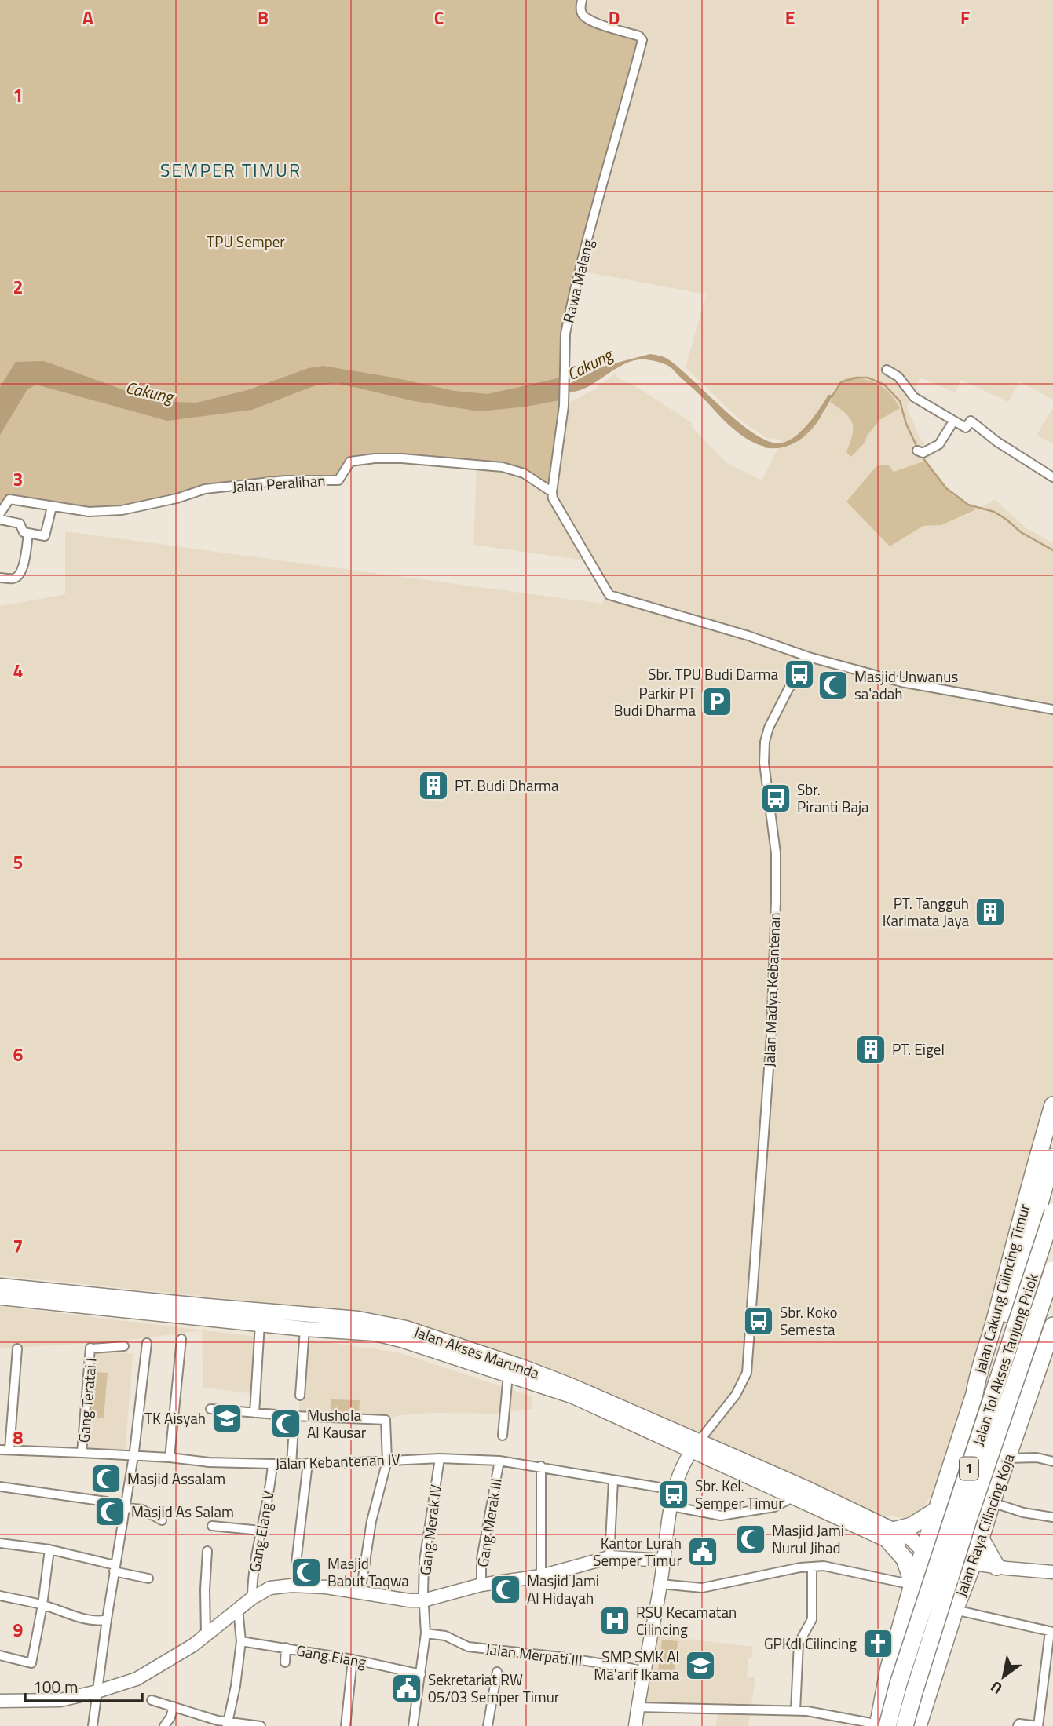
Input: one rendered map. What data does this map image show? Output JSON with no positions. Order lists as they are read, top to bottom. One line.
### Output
{"streets":{"highway":["Jalan Cakung Cilincing Timur","Jalan Tol Akses Tanjung Priok","1","Jalan Raya Cilincing Koja"],"main road":["Jalan Akses Marunda"],"street":["Rawa Malang","Jalan Peralihan","Jalan Madya Kebantenan","Gang Teratai I","Jalan Kebantenan IV","Gang Merak III","Gang Merak IV","Gang Elang V","Jalan Merpati III","Gang Elang"]},"crossings":[["Rawa Malang","Jalan Peralihan"],["Jalan Madya Kebantenan","Jalan Akses Marunda"],["Jalan Madya Kebantenan","Jalan Kebantenan IV"],["Jalan Madya Kebantenan","Jalan Merpati III"],["Jalan Cakung Cilincing Timur","Jalan Akses Marunda"],["Jalan Cakung Cilincing Timur","Jalan Tol Akses Tanjung Priok"],["Jalan Akses Marunda","Jalan Raya Cilincing Koja"],["Gang Teratai I","Jalan Kebantenan IV"],["Jalan Kebantenan IV","Gang Merak III"],["Jalan Kebantenan IV","Gang Merak IV"],["Jalan Kebantenan IV","Gang Elang V"],["Gang Merak IV","Jalan Merpati III"],["Gang Merak IV","Gang Elang"]],"districts":["SEMPER TIMUR"],"water":["Cakung"],"parks":["TPU Semper"],"places":{"bus stop":["Sbr. TPU Budi Darma","Sbr. Piranti Baja","Sbr. Koko Semesta","Sbr. Kel. Semper Timur"],"mosque":["Masjid Unwanus sa'adah","Mushola Al Kausar","Masjid Assalam","Masjid As Salam","Masjid Jami Nurul Jihad","Masjid Babut Taqwa","Masjid Jami Al Hidayah"],"parking":["Parkir PT Budi Dharma"],"building":["PT. Budi Dharma","PT. Tangguh Karimata Jaya","PT. Eigel"],"school or university":["TK Aisyah","SMP SMK Al Ma'arif Ikama"],"public building":["Kantor Lurah Semper Timur","Sekretariat RW 05/03 Semper Timur"],"hospital":["RSU Kecamatan Cilincing"],"church":["GPKdI Cilincing"]},"scale_bar":"100 m","north":"bottom left","grid":{"columns":["A","B","C","D","E","F"],"rows":["1","2","3","4","5","6","7","8","9"]}}
